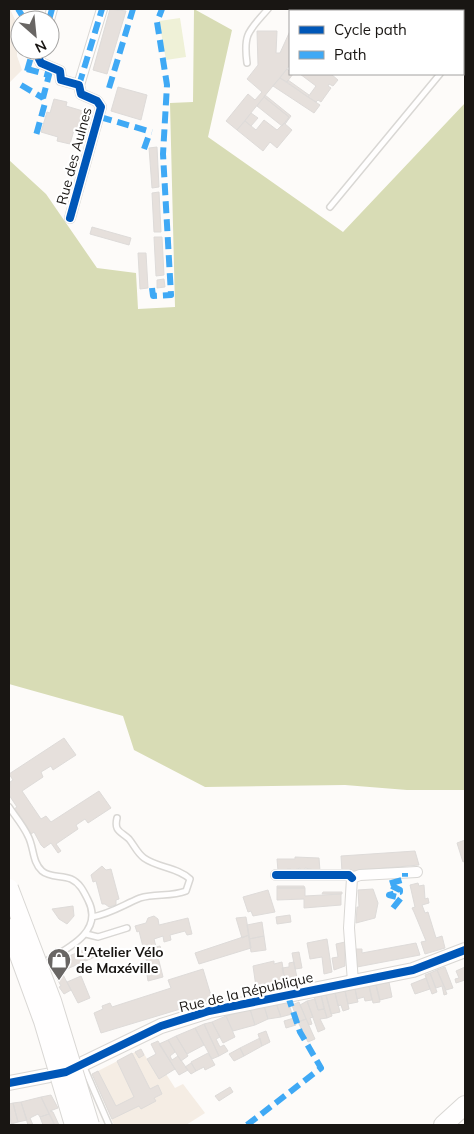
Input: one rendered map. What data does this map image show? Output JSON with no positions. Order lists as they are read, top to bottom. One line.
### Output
{"streets":{"street":["Rue des Aulnes","Rue de la République"]},"places":{"shop":["L'Atelier Vélo de Maxéville"]},"legend":["Cycle path","Path"],"north":"bottom right"}
